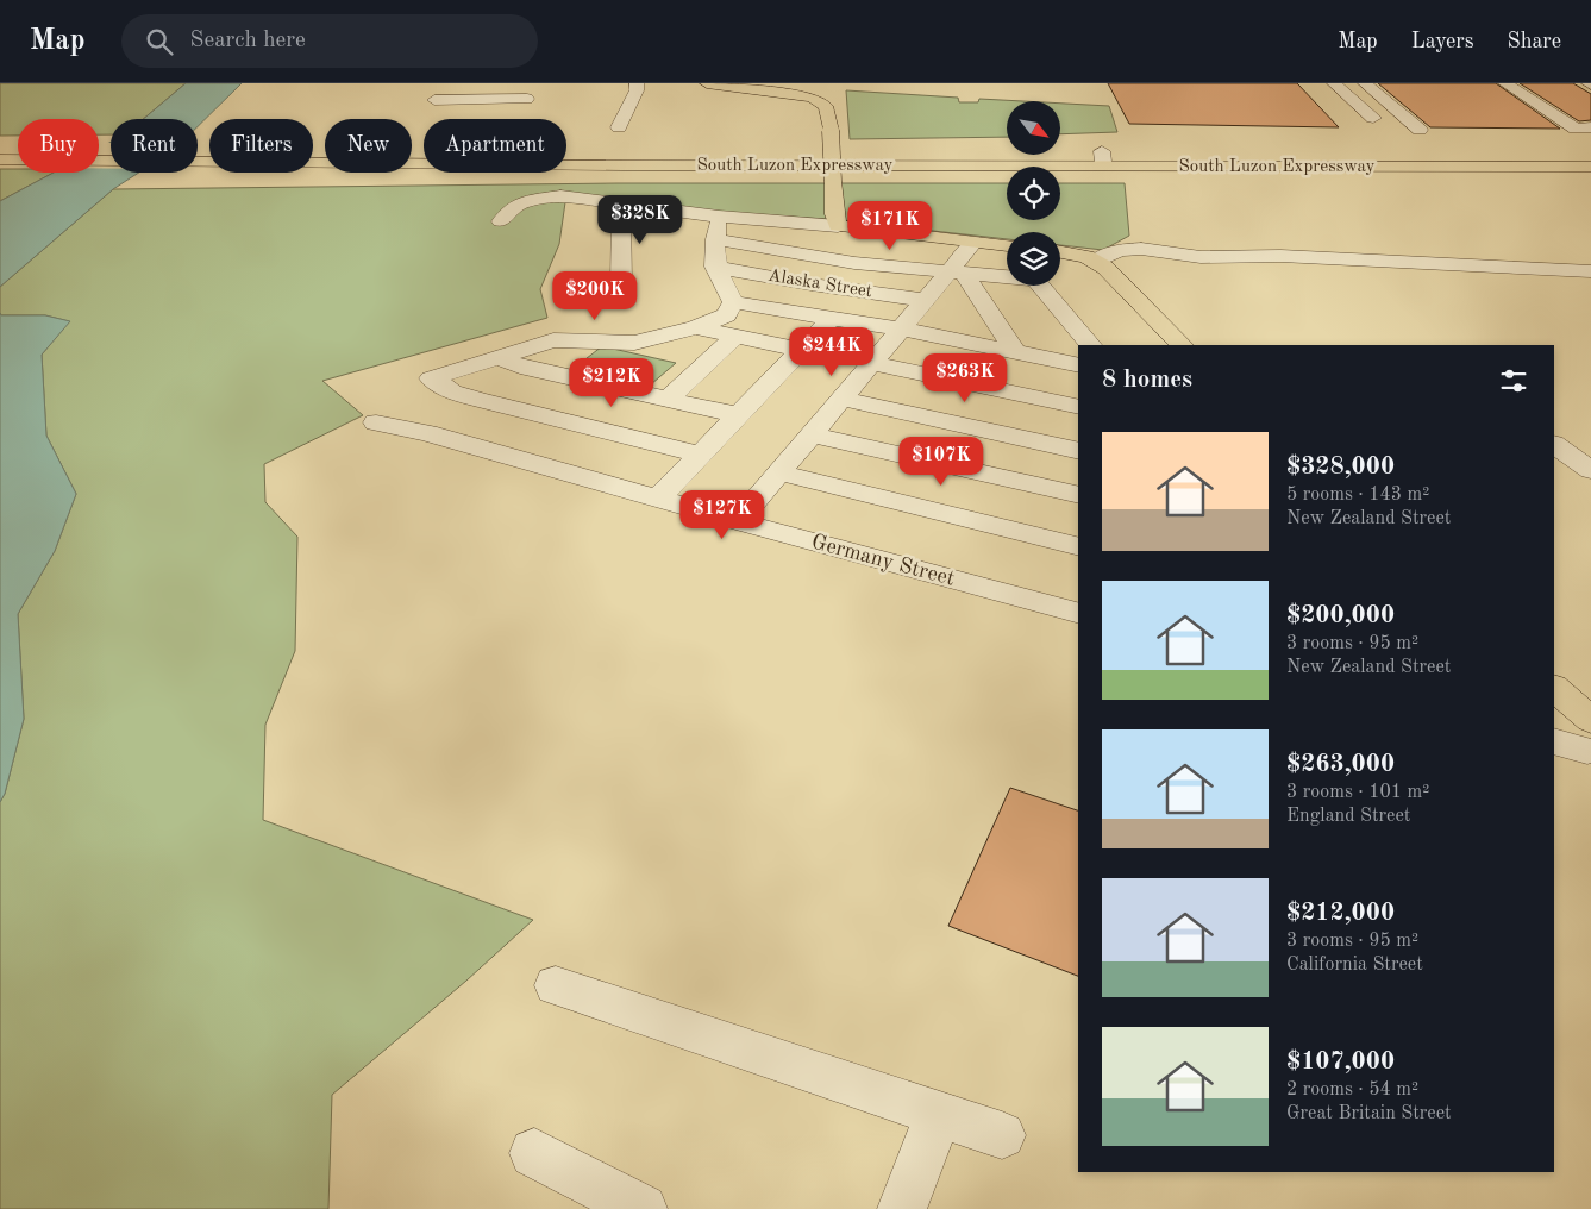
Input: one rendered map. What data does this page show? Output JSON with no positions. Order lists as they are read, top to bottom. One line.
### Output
{"streets":{"main road":["South Luzon Expressway"],"street":["Alaska Street","Germany Street"]},"north":"bottom right","page":{"header":"Map","search":"Search here","nav":["Map","Layers","Share"],"chip":["Buy","Rent","Filters","New","Apartment"],"price":["$328K","$171K","$200K","$244K","$263K","$212K","$107K","$127K"],"heading":"8 homes","list":[{"name":"$328,000","note":"5 rooms · 143 m² · New Zealand Street"},{"name":"$200,000","note":"3 rooms · 95 m² · New Zealand Street"},{"name":"$263,000","note":"3 rooms · 101 m² · England Street"},{"name":"$212,000","note":"3 rooms · 95 m² · California Street"},{"name":"$107,000","note":"2 rooms · 54 m² · Great Britain Street"}]}}
